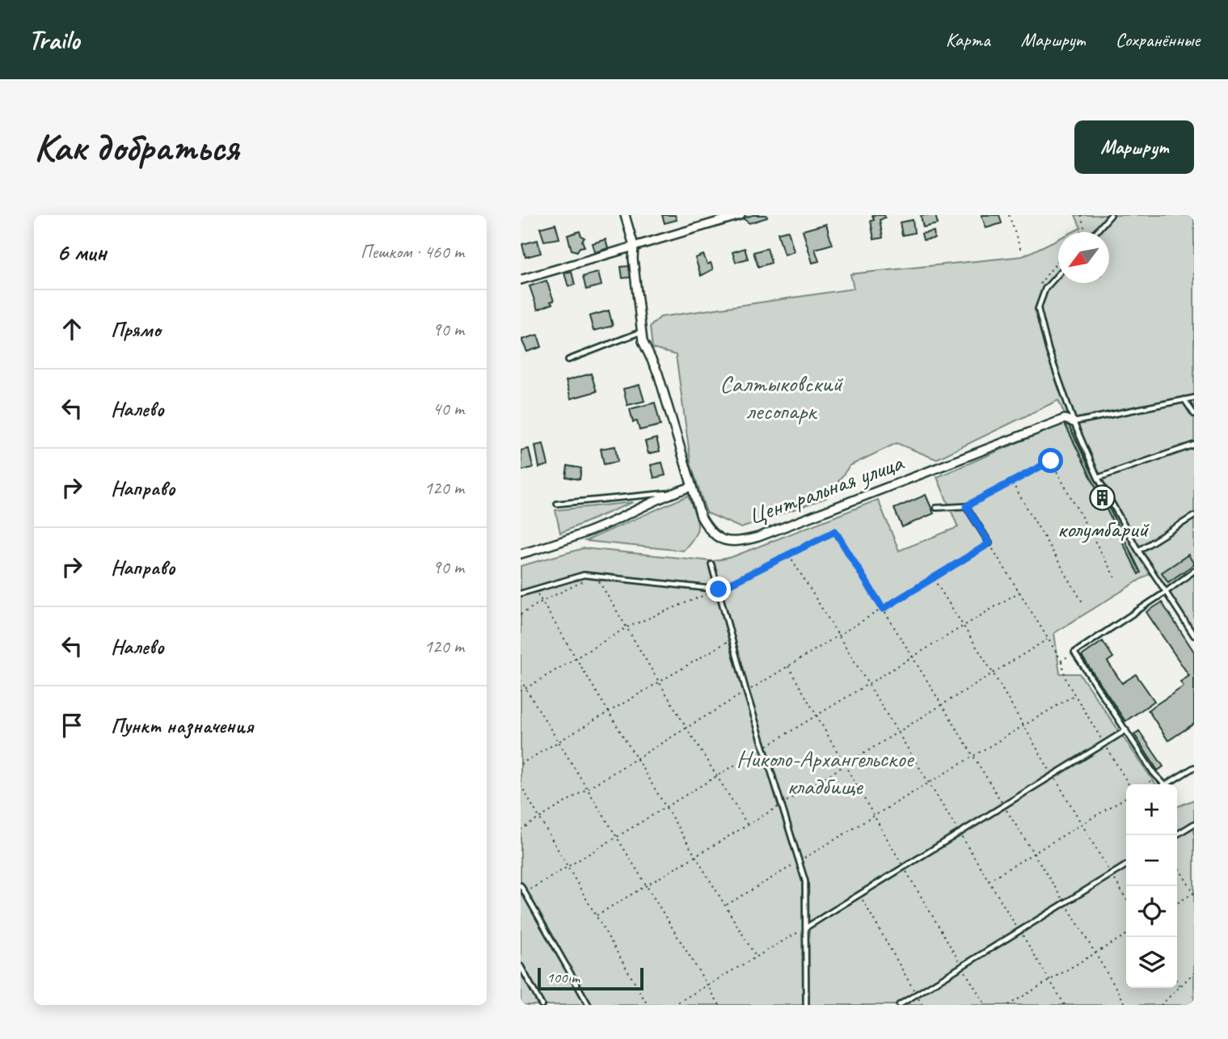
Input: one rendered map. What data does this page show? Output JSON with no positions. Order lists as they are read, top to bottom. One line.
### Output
{"streets":{"street":["Центральная улица"]},"parks":["Салтыковский лесопарк","Николо-Архангельское кладбище"],"places":{"building":["колумбарий"]},"scale_bar":"100 m","north":"bottom left","page":{"header":"Trailo","nav":["Карта","Маршрут","Сохранённые"],"buttons":"Маршрут","title":"Как добраться","heading":["6 мин","Пешком · 460 m"],"list":[["Прямо","90 m"],["Налево","40 m"],["Направо","120 m"],["Направо","90 m"],["Налево","120 m"],"Пункт назначения"],"map_buttons":["+","−"],"scale":"100 m"}}
